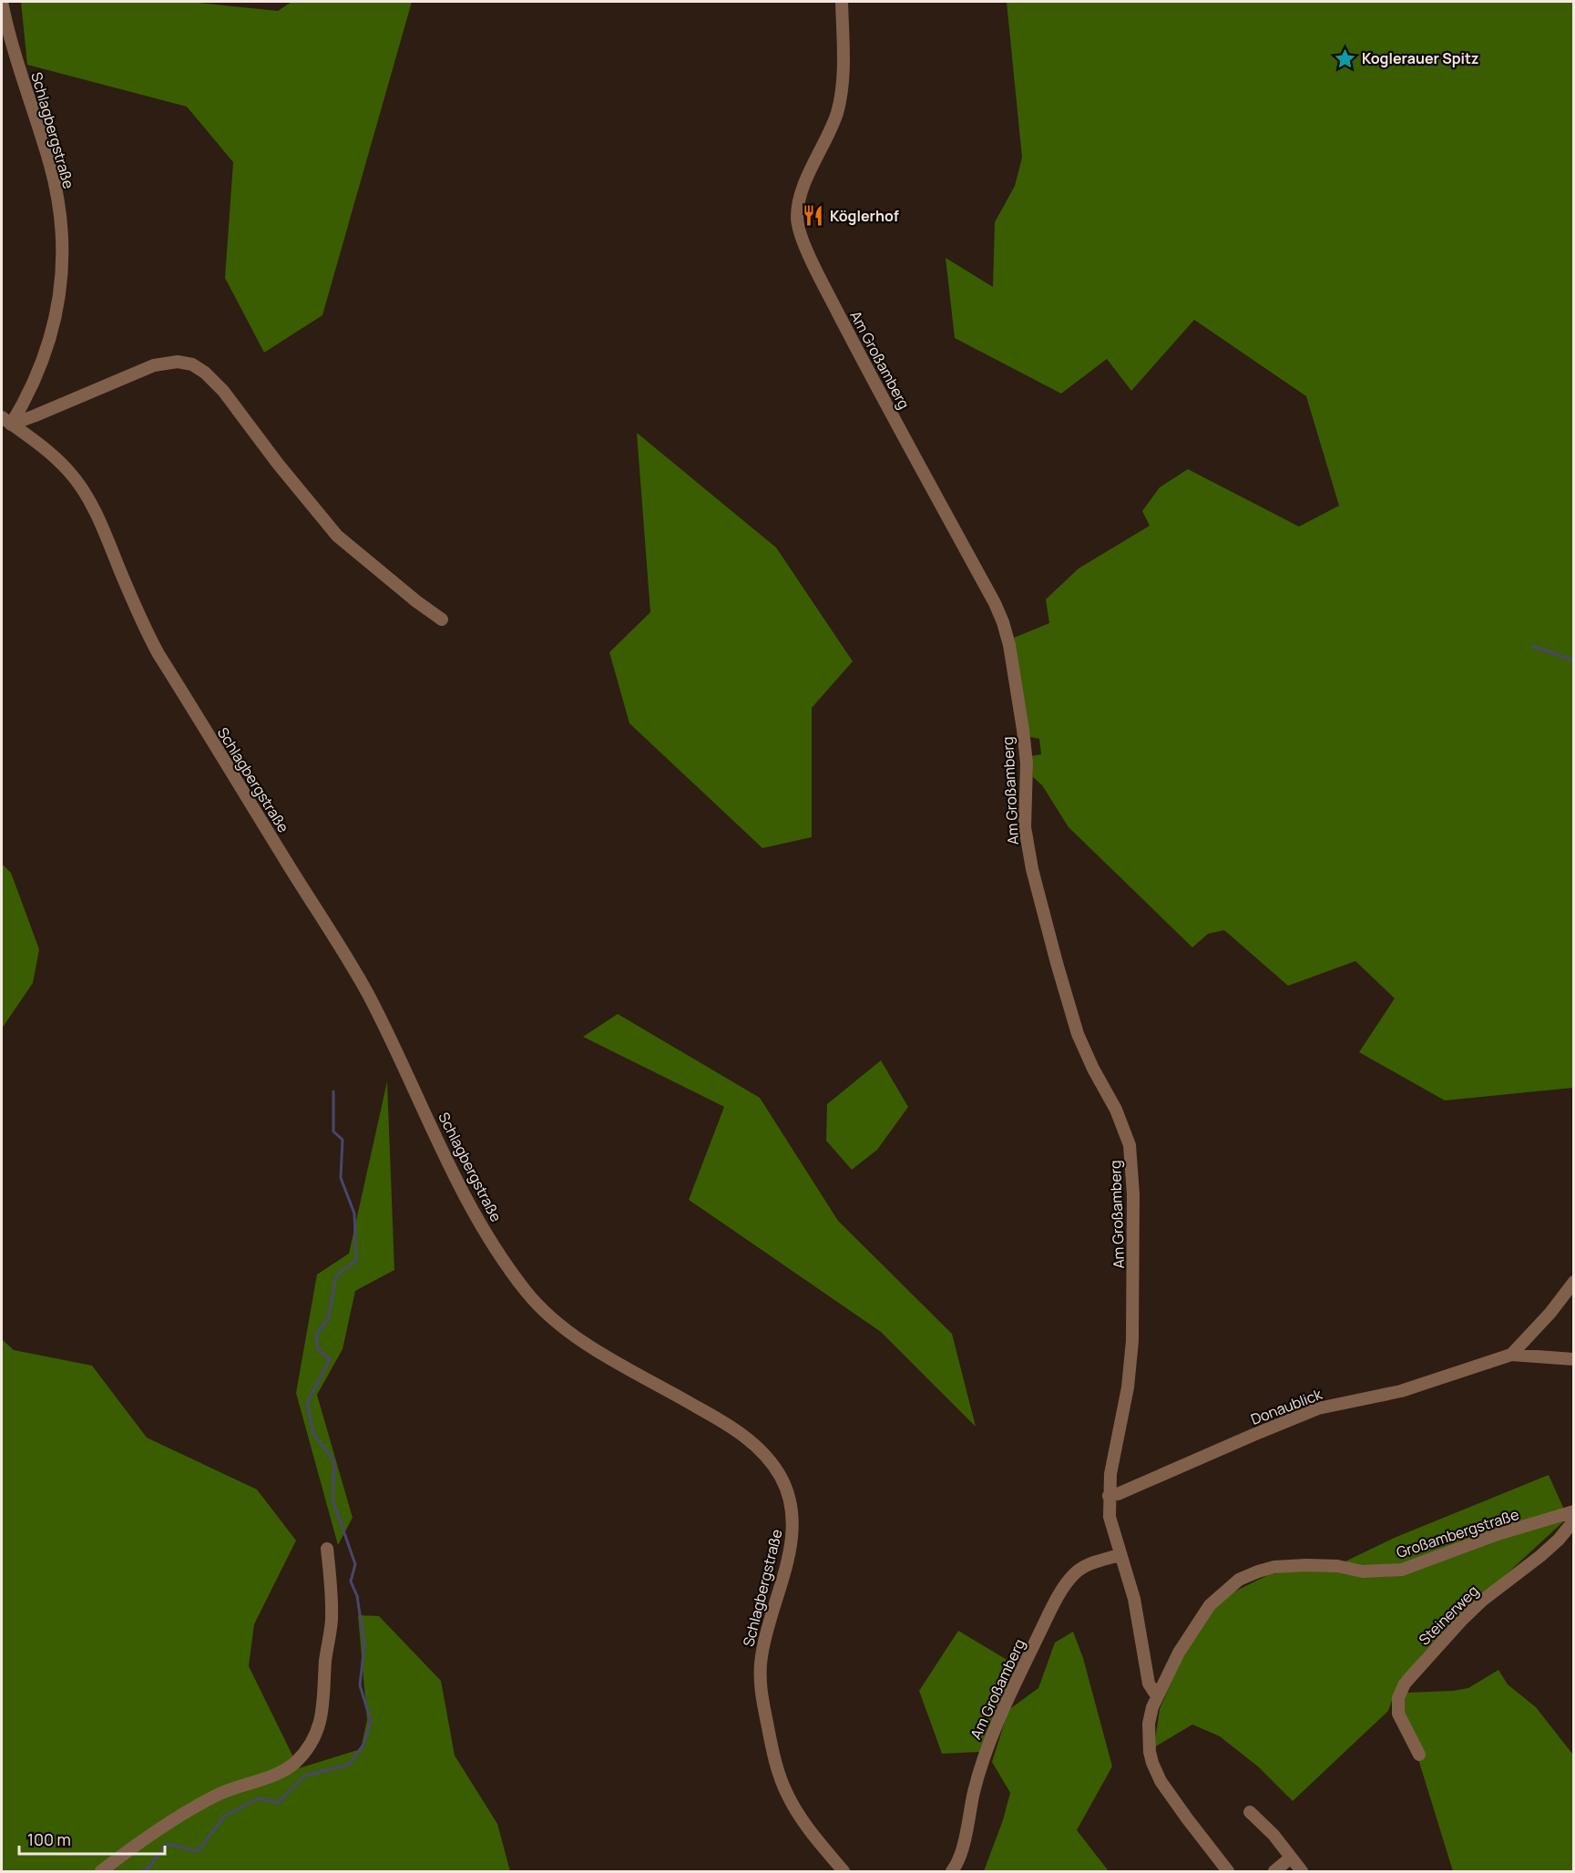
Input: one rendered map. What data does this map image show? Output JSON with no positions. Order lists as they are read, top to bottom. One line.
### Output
{"streets":{"street":["Schlagbergstraße","Am Großamberg","Donaublick","Großambergstraße","Steinerweg"]},"crossings":[["Am Großamberg","Donaublick"],["Am Großamberg","Großambergstraße"]],"places":{"place":["Koglerauer Spitz"],"restaurant":["Köglerhof"]},"scale_bar":"100 m"}
